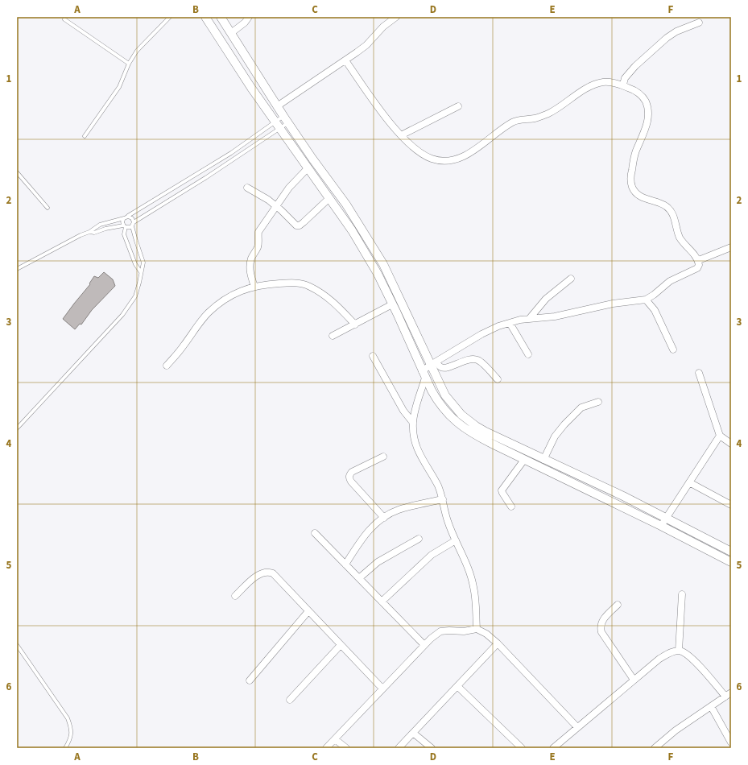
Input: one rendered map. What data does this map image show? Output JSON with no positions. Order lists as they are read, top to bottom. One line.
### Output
{"grid":{"columns":["A","B","C","D","E","F"],"rows":["1","2","3","4","5","6"]}}
